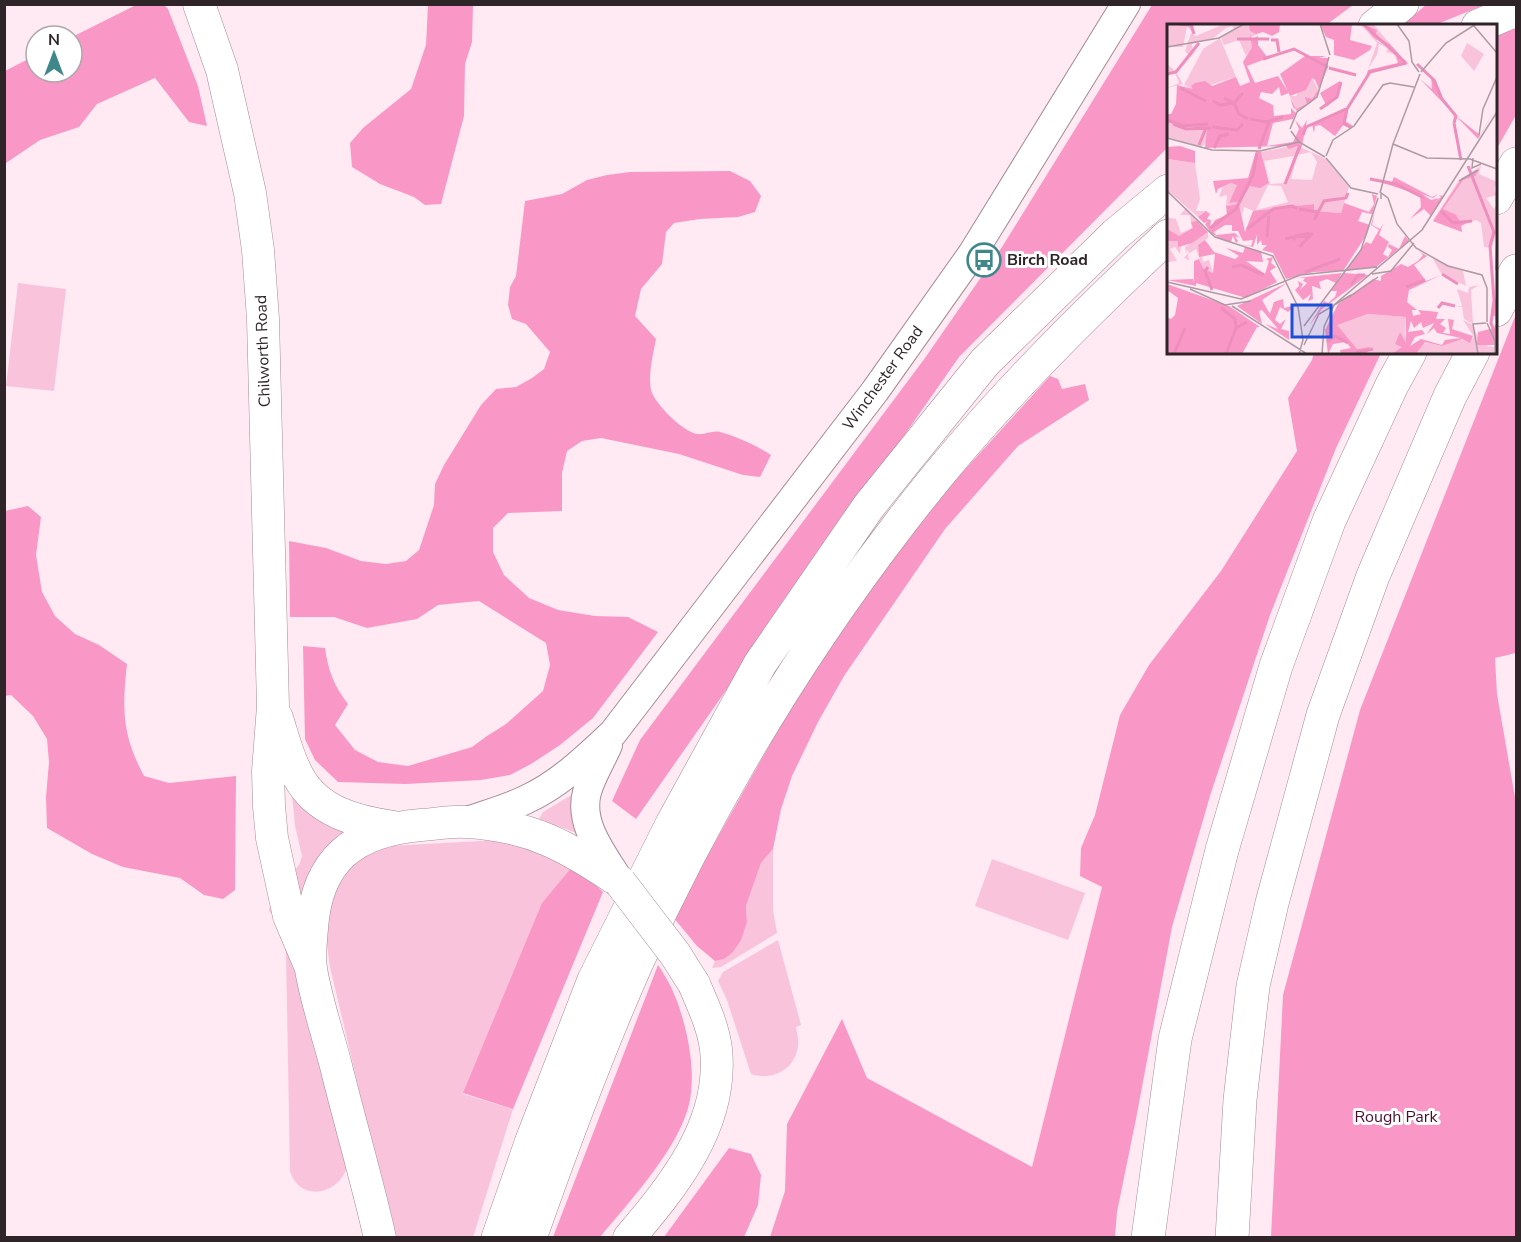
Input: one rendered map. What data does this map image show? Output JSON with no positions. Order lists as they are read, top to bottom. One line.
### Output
{"streets":{"main road":["Chilworth Road"],"street":["Winchester Road"]},"parks":["Rough Park"],"places":{"bus stop":["Birch Road"]},"north":"top"}
